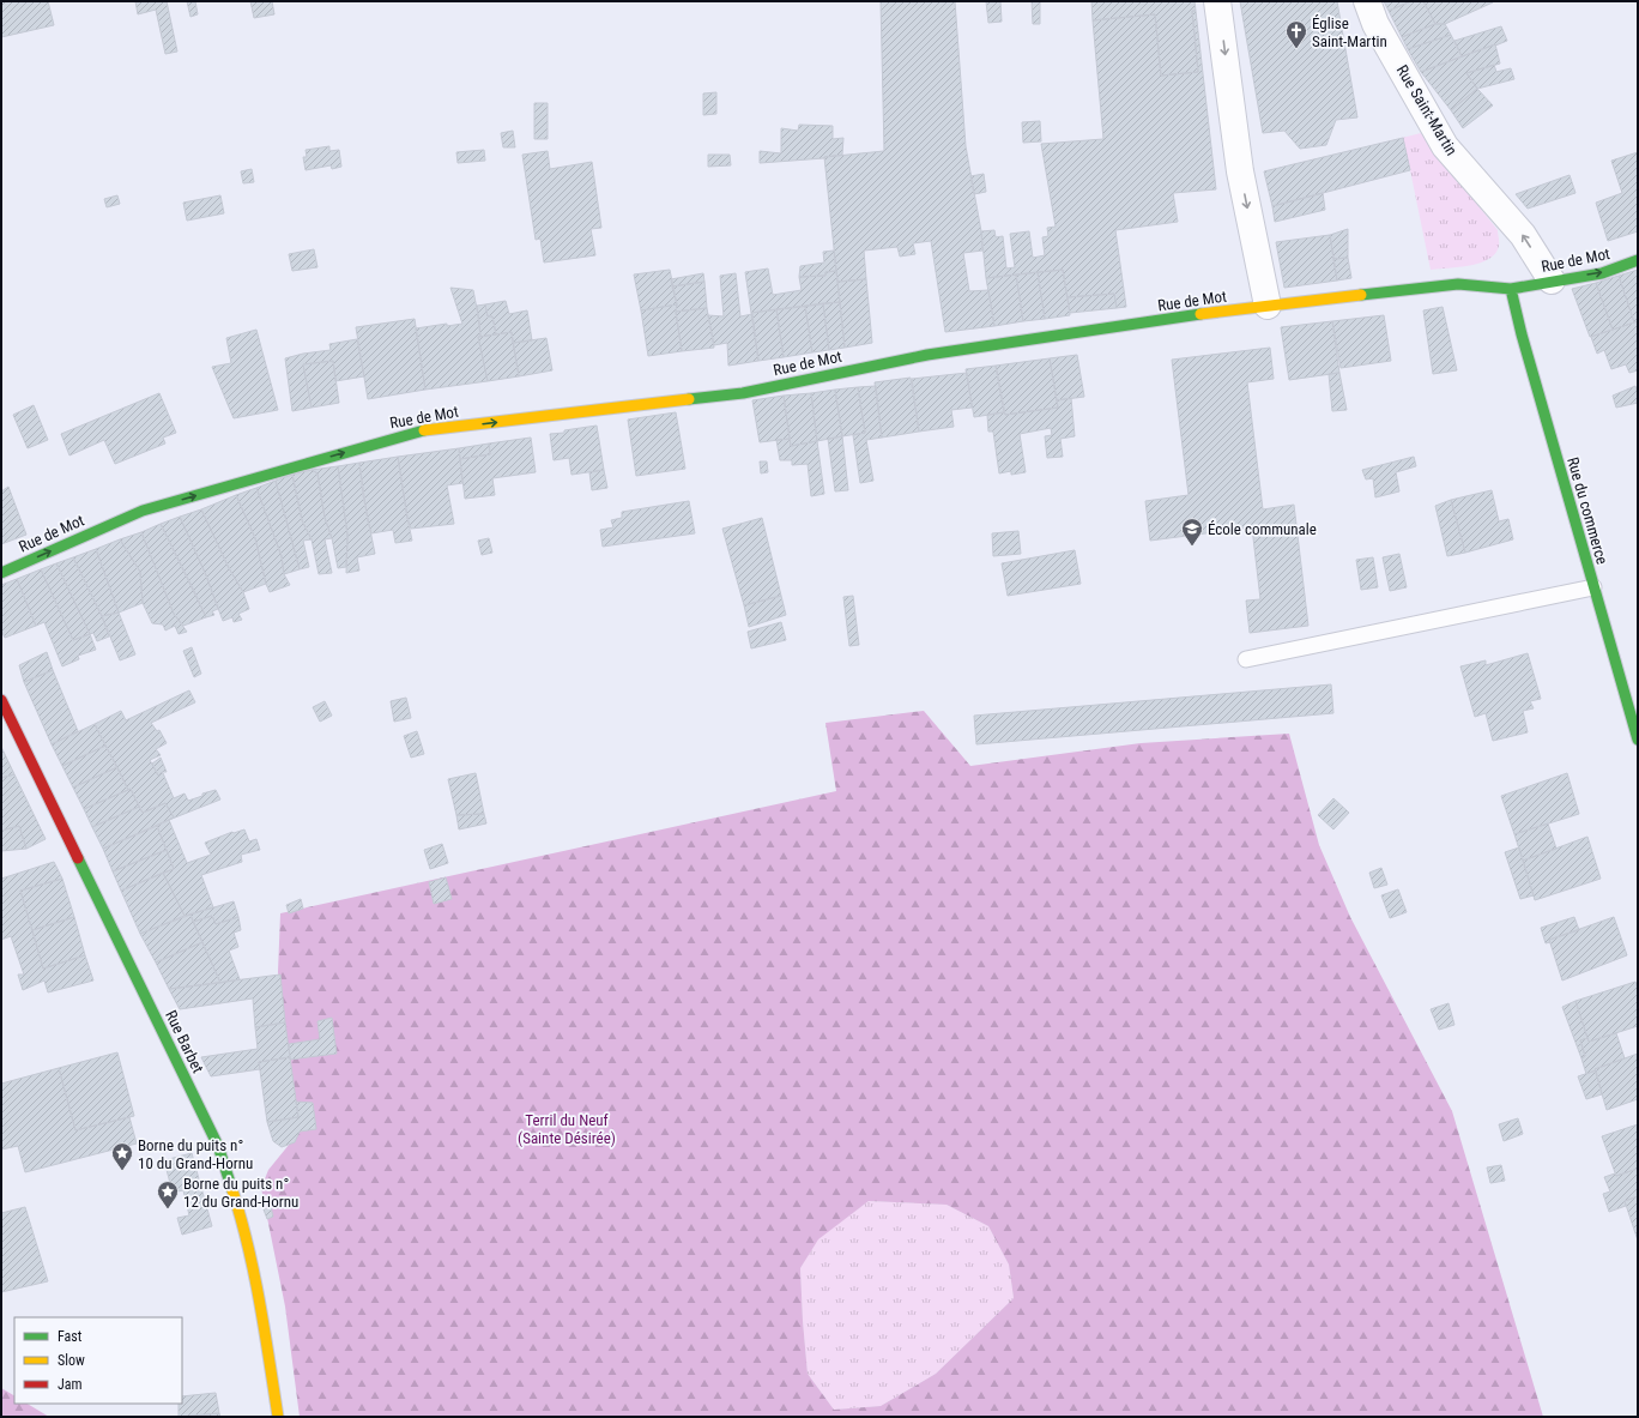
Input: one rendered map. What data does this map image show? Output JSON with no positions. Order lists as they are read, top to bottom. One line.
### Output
{"streets":{"street":["Rue Saint-Martin","Rue de Mot","Rue du commerce","Rue Barbet"]},"crossings":[["Rue Saint-Martin","Rue de Mot"],["Rue de Mot","Rue du commerce"]],"one_way":["Rue de Mot"],"parks":["Terril du Neuf (Sainte Désirée)"],"places":{"church":["Église Saint-Martin"],"school or university":["École communale"],"place":["Borne du puits n° 10 du Grand-Hornu","Borne du puits n° 12 du Grand-Hornu"]},"legend":["Fast","Slow","Jam"]}
